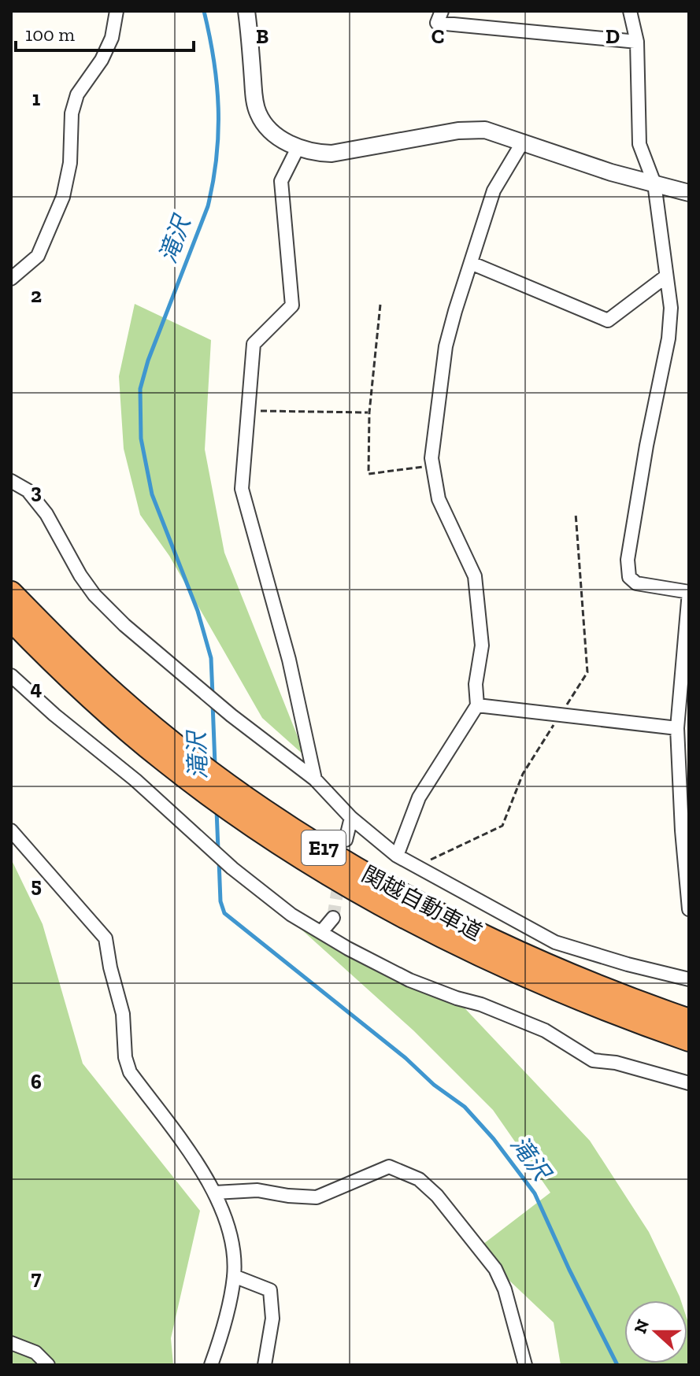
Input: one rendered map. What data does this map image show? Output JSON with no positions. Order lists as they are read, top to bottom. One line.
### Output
{"streets":{"highway":["E17","関越自動車道"]},"water":["滝沢"],"scale_bar":"100 m","north":"left","grid":{"columns":["B","C","D"],"rows":["1","2","3","4","5","6","7"]}}
